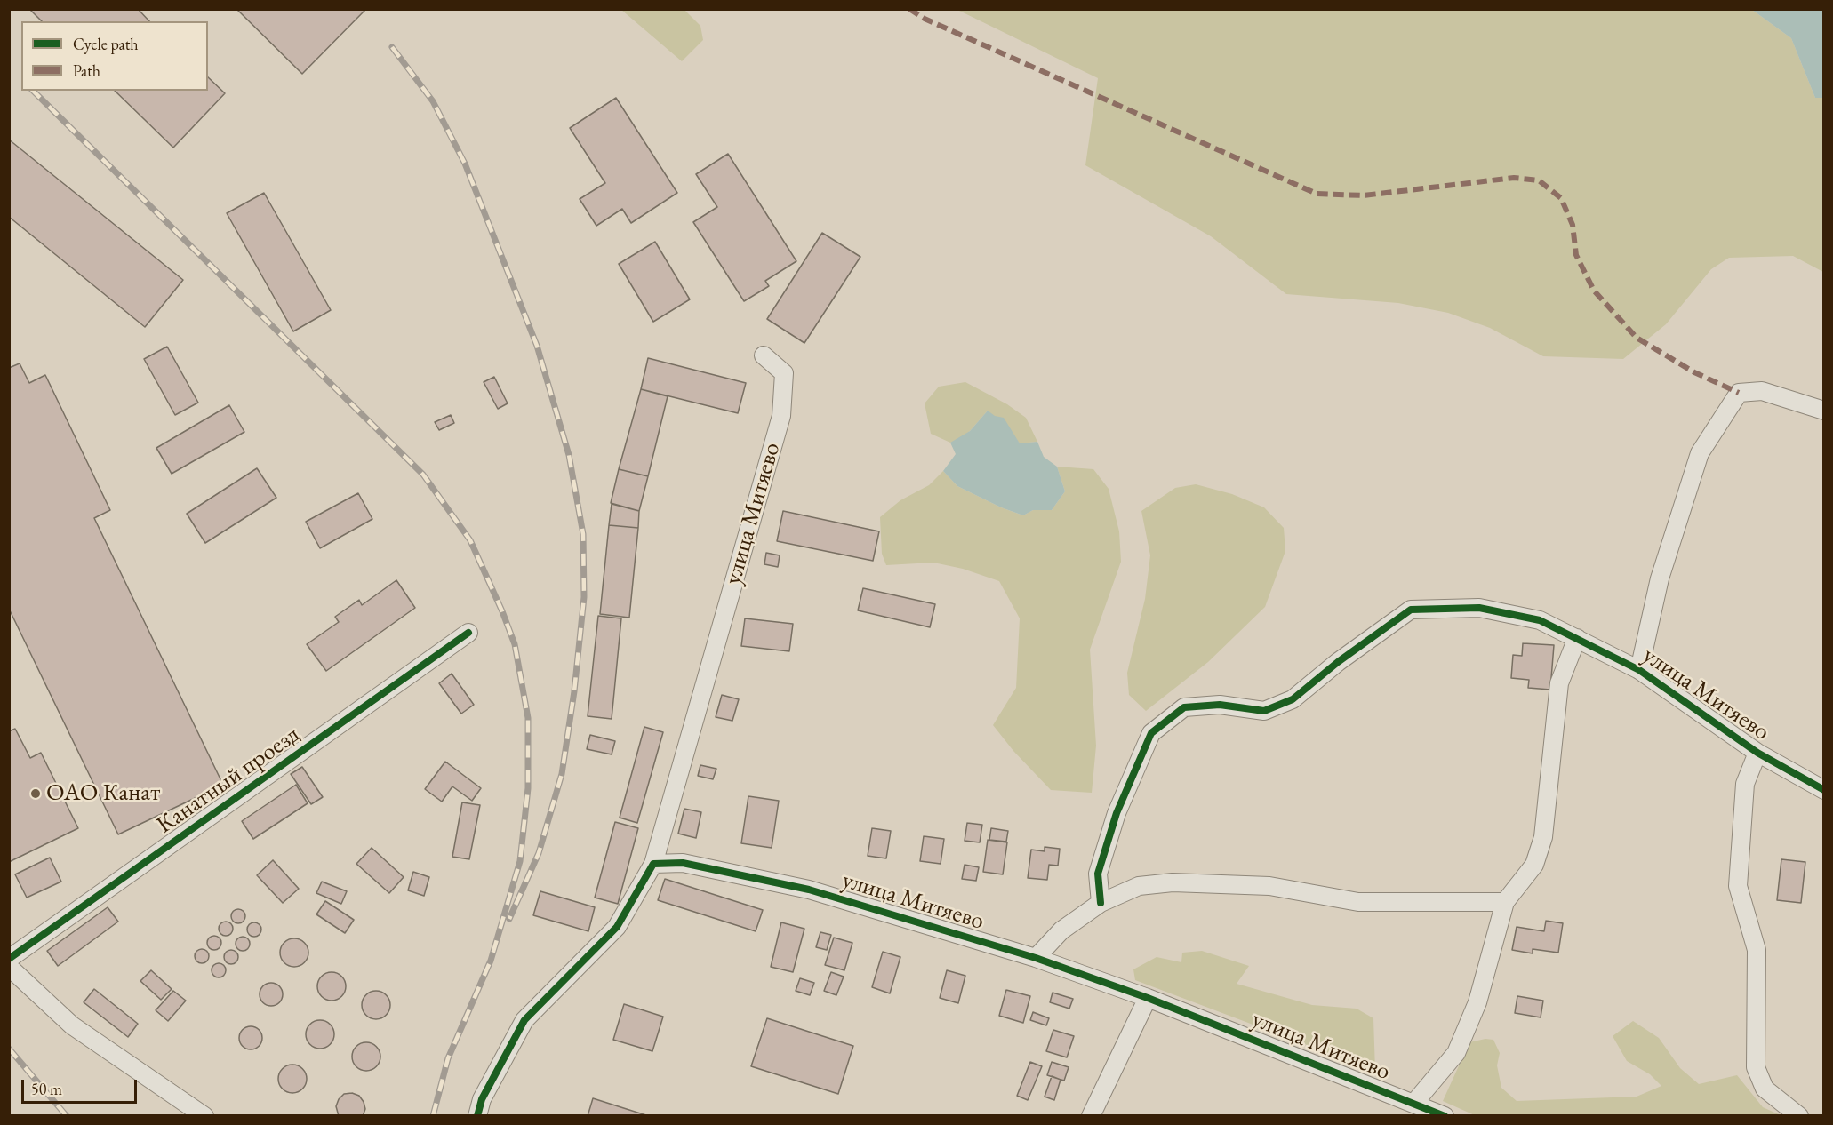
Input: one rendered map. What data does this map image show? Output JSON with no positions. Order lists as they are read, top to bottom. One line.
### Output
{"streets":{"street":["улица Митяево","Канатный проезд"]},"places":["ОАО Канат"],"legend":["Cycle path","Path"],"scale_bar":"50 m"}
